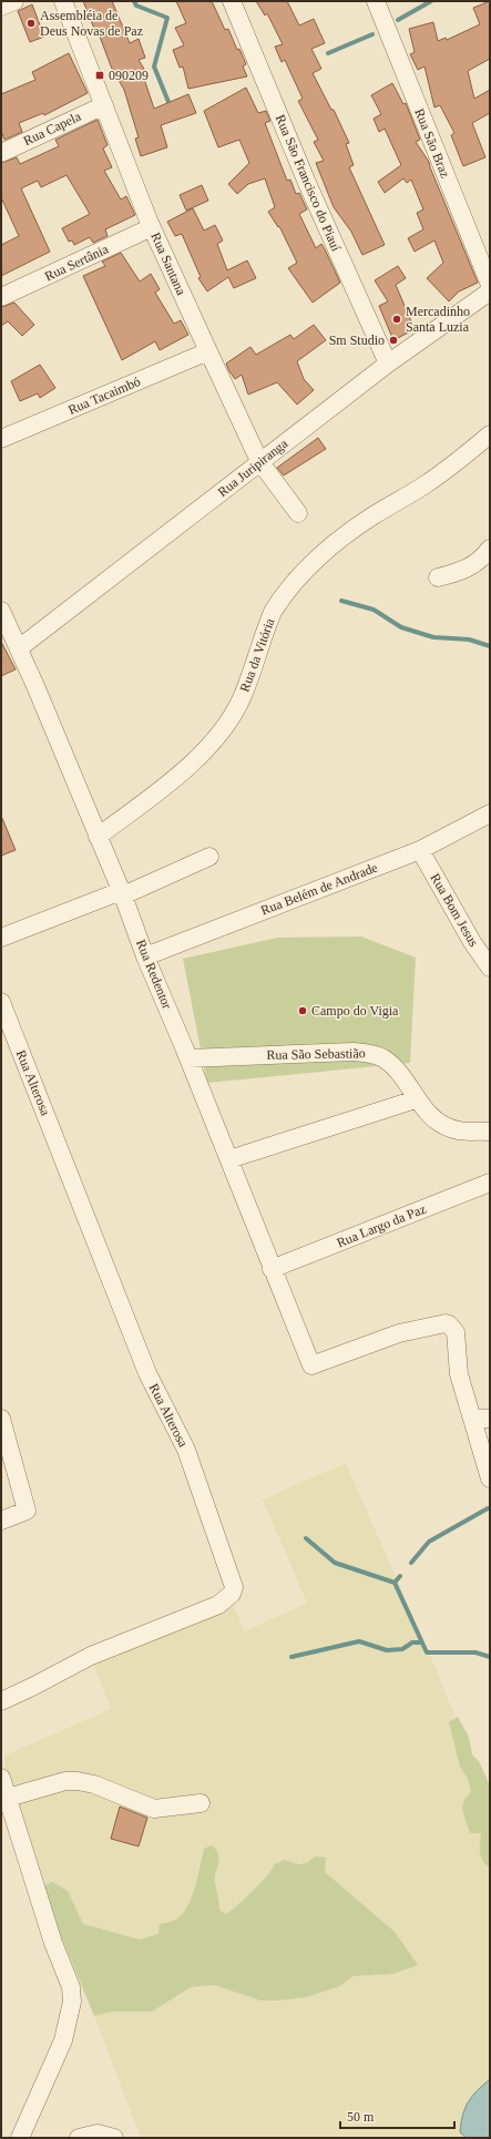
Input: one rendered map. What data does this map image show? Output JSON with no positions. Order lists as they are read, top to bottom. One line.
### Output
{"streets":{"street":["Rua Capela","Rua São Braz","Rua São Francisco do Piauí","Rua Sertânia","Rua Santana","Rua Tacaimbó","Rua Juripiranga","Rua da Vitória","Rua Belém de Andrade","Rua Bom Jesus","Rua Redentor","Rua São Sebastião","Rua Alterosa","Rua Largo da Paz"]},"crossings":[["Rua Capela","Rua Santana"],["Rua São Francisco do Piauí","Rua Juripiranga"],["Rua Sertânia","Rua Santana"],["Rua Santana","Rua Tacaimbó"],["Rua Santana","Rua Juripiranga"],["Rua Juripiranga","Rua Redentor"],["Rua da Vitória","Rua Redentor"],["Rua Belém de Andrade","Rua Bom Jesus"],["Rua Belém de Andrade","Rua Redentor"],["Rua Redentor","Rua São Sebastião"],["Rua Redentor","Rua Largo da Paz"]],"places":{"other":["Assembléia de Deus Novas de Paz","Mercadinho Santa Luzia","Sm Studio","Campo do Vigia"],"transit":["090209"]},"scale_bar":"50 m"}
